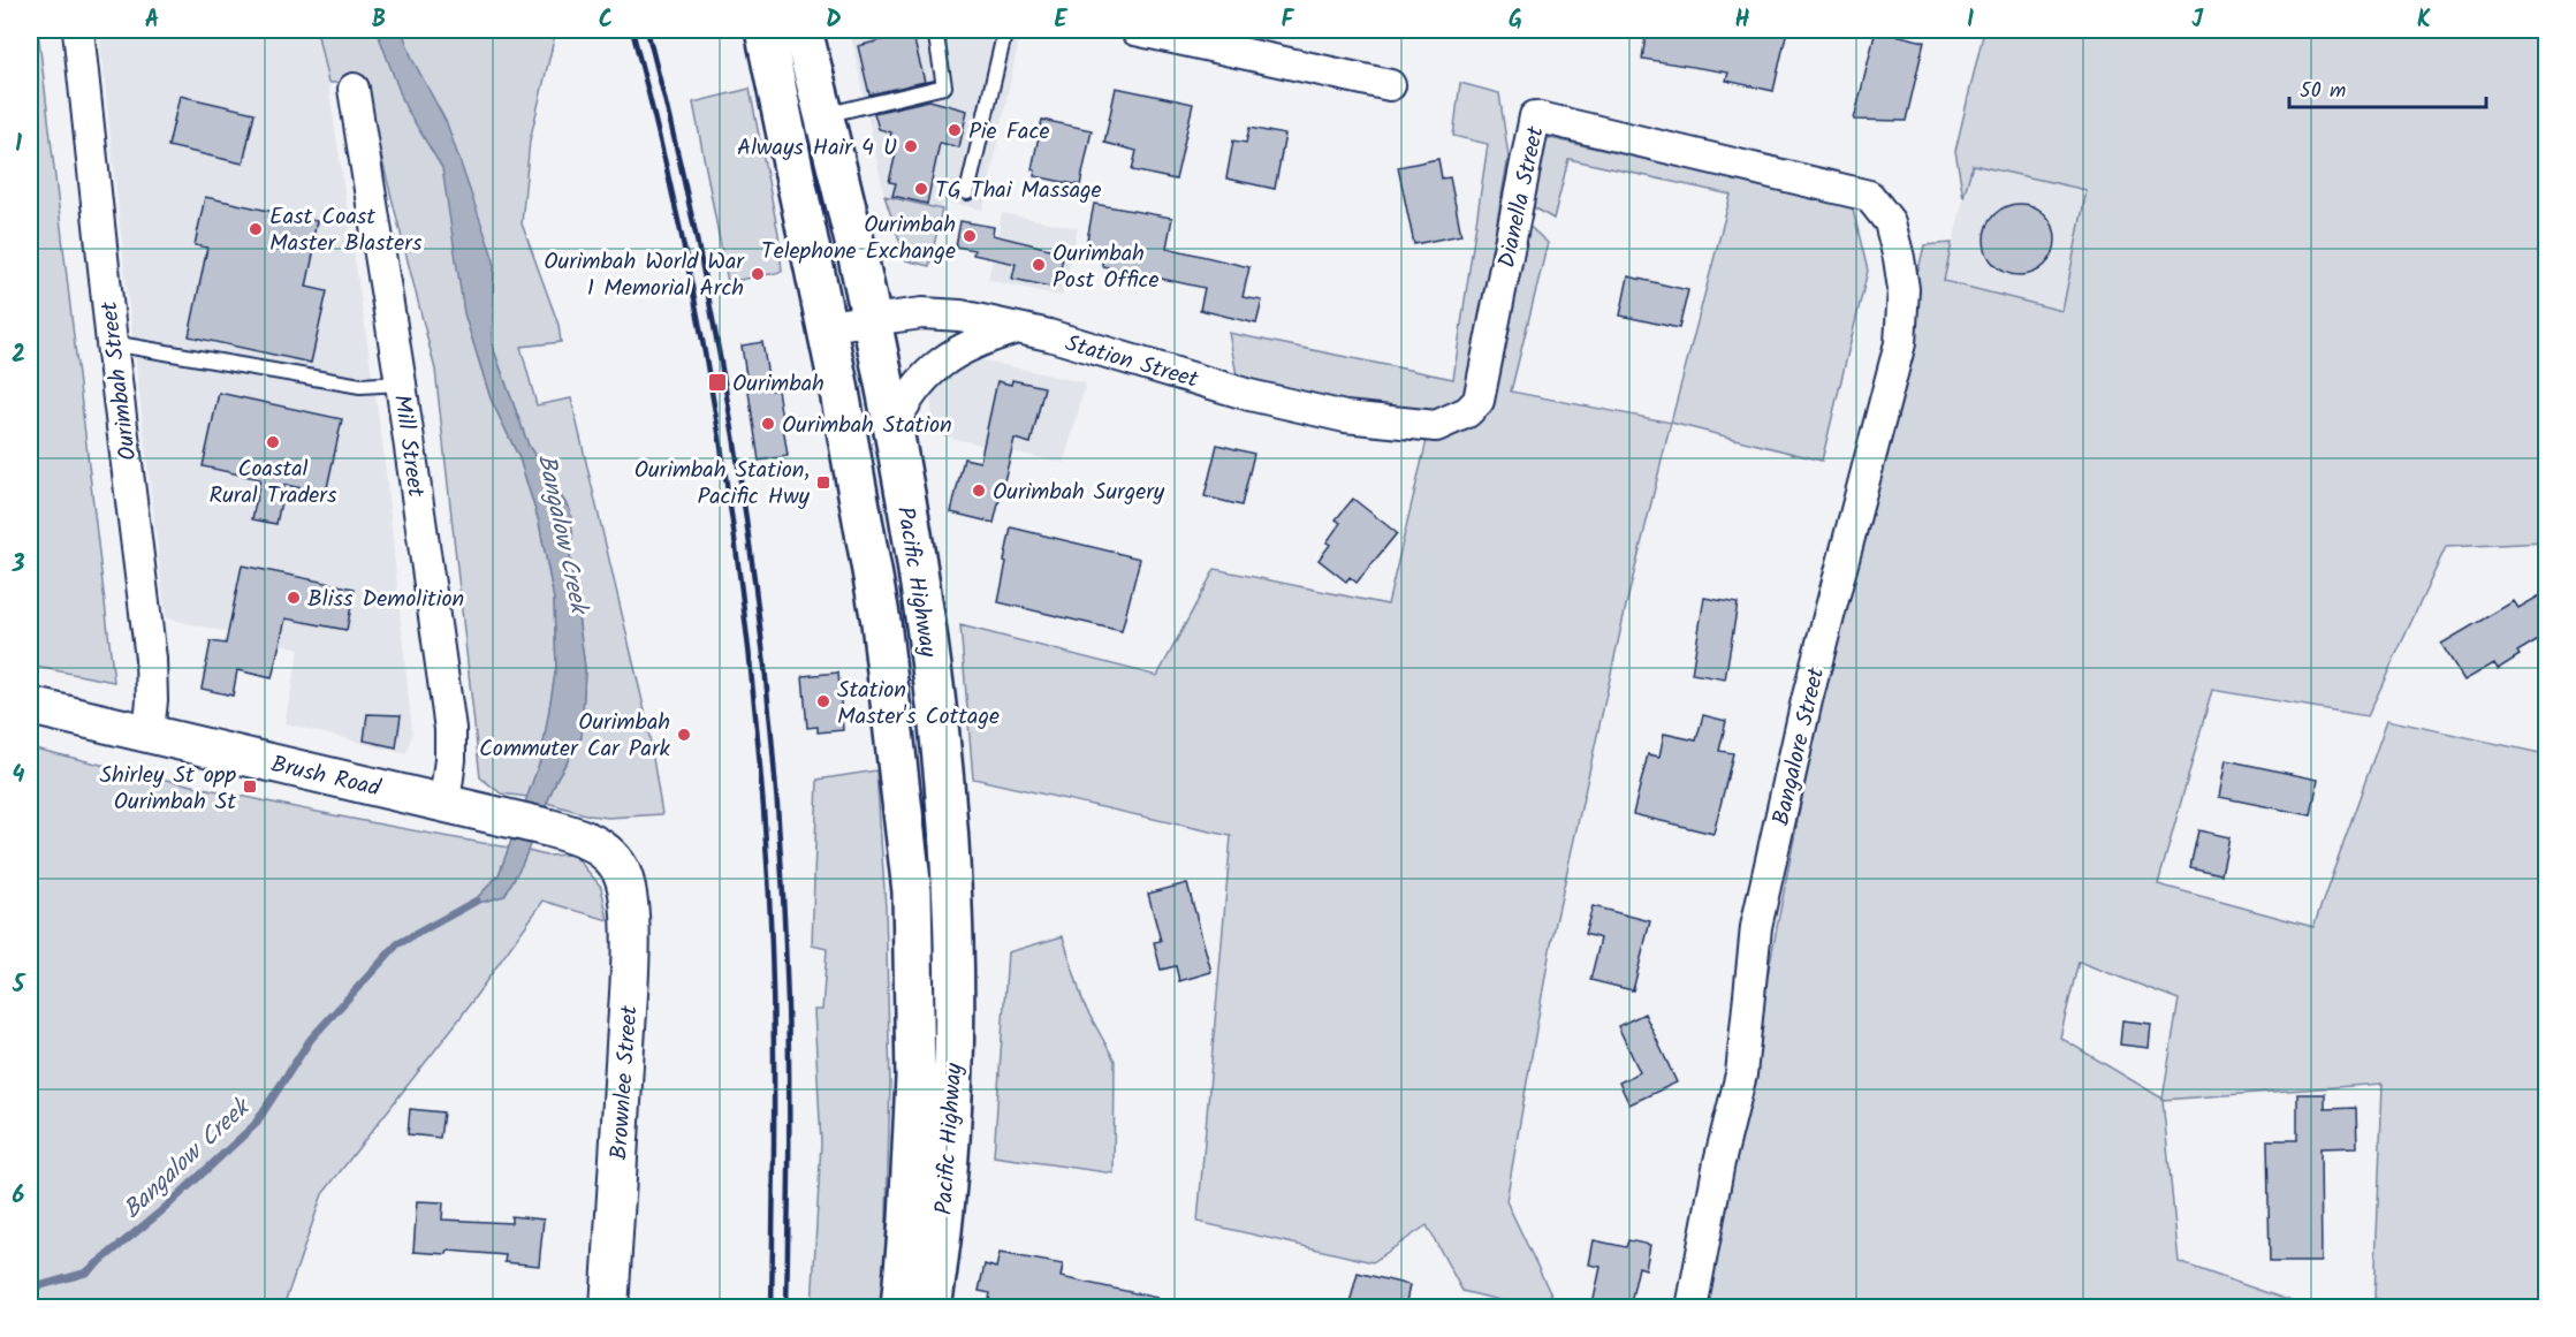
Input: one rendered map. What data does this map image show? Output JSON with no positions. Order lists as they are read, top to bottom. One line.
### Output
{"streets":{"main road":["Pacific Highway"],"street":["Dianella Street","Station Street","Ourimbah Street","Mill Street","Bangalore Street","Brush Road","Brownlee Street"]},"crossings":[["Dianella Street","Station Street"],["Dianella Street","Bangalore Street"],["Station Street","Pacific Highway"],["Ourimbah Street","Brush Road"],["Mill Street","Brush Road"],["Brush Road","Brownlee Street"]],"water":["Bangalow Creek"],"places":{"other":["Pie Face","Always Hair 4 U","TG Thai Massage","East Coast Master Blasters","Ourimbah Telephone Exchange","Ourimbah Post Office","Ourimbah World War 1 Memorial Arch","Ourimbah Station","Coastal Rural Traders","Ourimbah Surgery","Bliss Demolition","Station Master's Cottage","Ourimbah Commuter Car Park"],"transit":["Ourimbah","Ourimbah Station, Pacific Hwy","Shirley St opp Ourimbah St"]},"scale_bar":"50 m","grid":{"columns":["A","B","C","D","E","F","G","H","I","J","K"],"rows":["1","2","3","4","5","6"]}}
